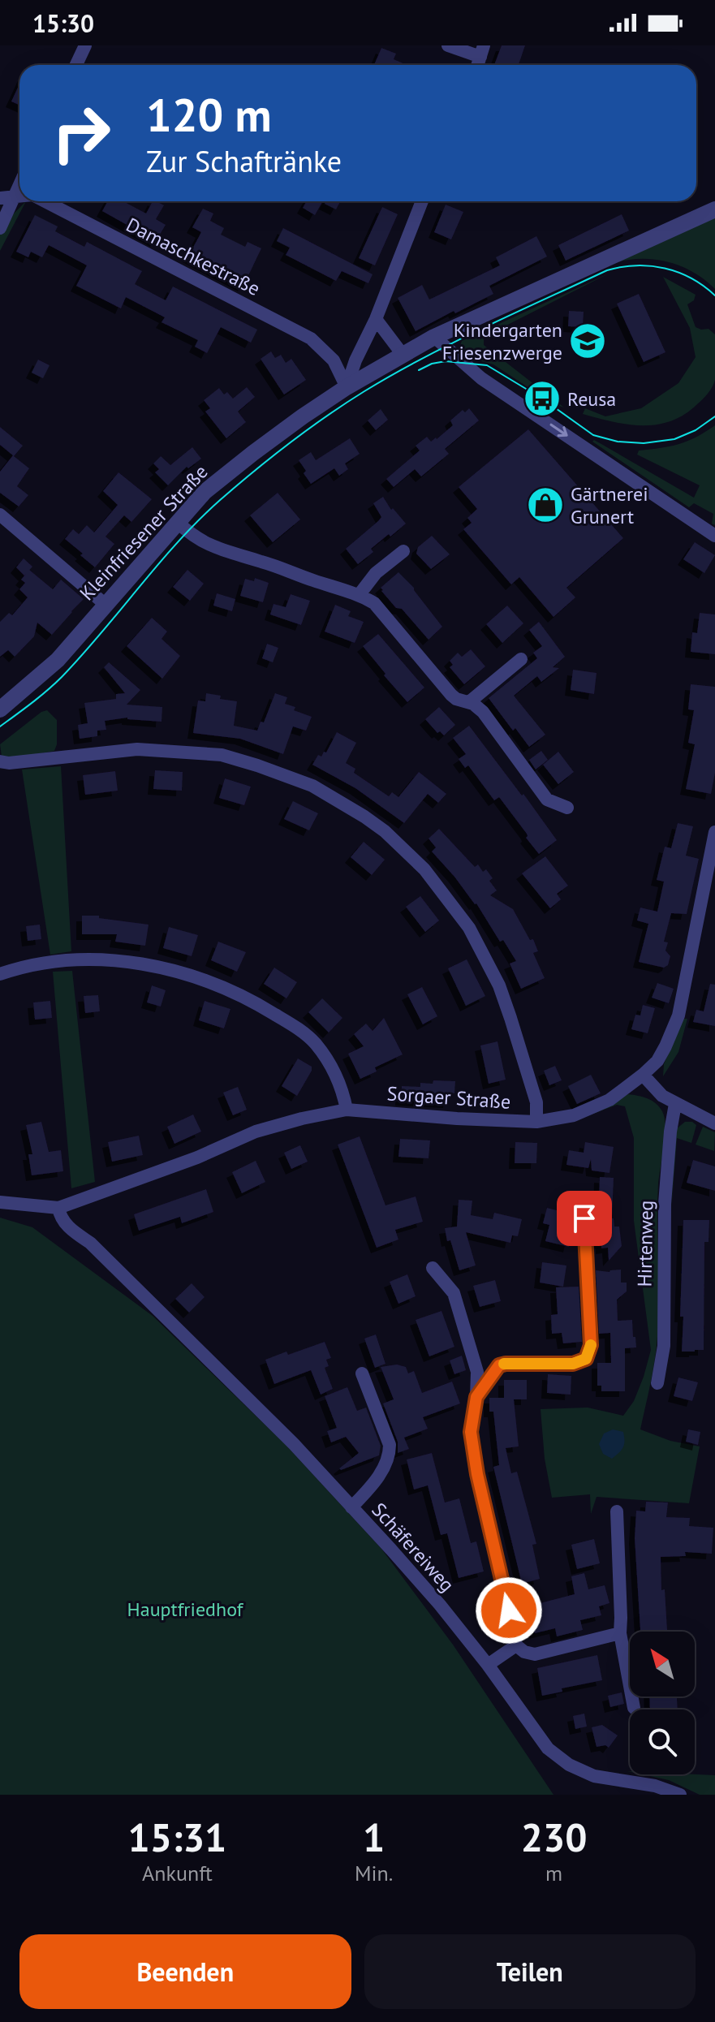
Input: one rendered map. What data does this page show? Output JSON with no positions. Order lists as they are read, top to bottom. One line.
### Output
{"streets":{"street":["Damaschkestraße","Kleinfriesener Straße","Sorgaer Straße","Hirtenweg","Schäfereiweg"]},"crossings":[["Damaschkestraße","Kleinfriesener Straße"],["Sorgaer Straße","Schäfereiweg"]],"parks":["Hauptfriedhof"],"places":{"school or university":["Kindergarten Friesenzwerge"],"bus stop":["Reusa"],"shop":["Gärtnerei Grunert"]},"north":"top left","page":{"status":"15:30","turn":["120 m","Zur Schaftränke"],"eta":["15:31","Ankunft","1","Min.","230","m"],"buttons":["Beenden","Teilen"]}}
